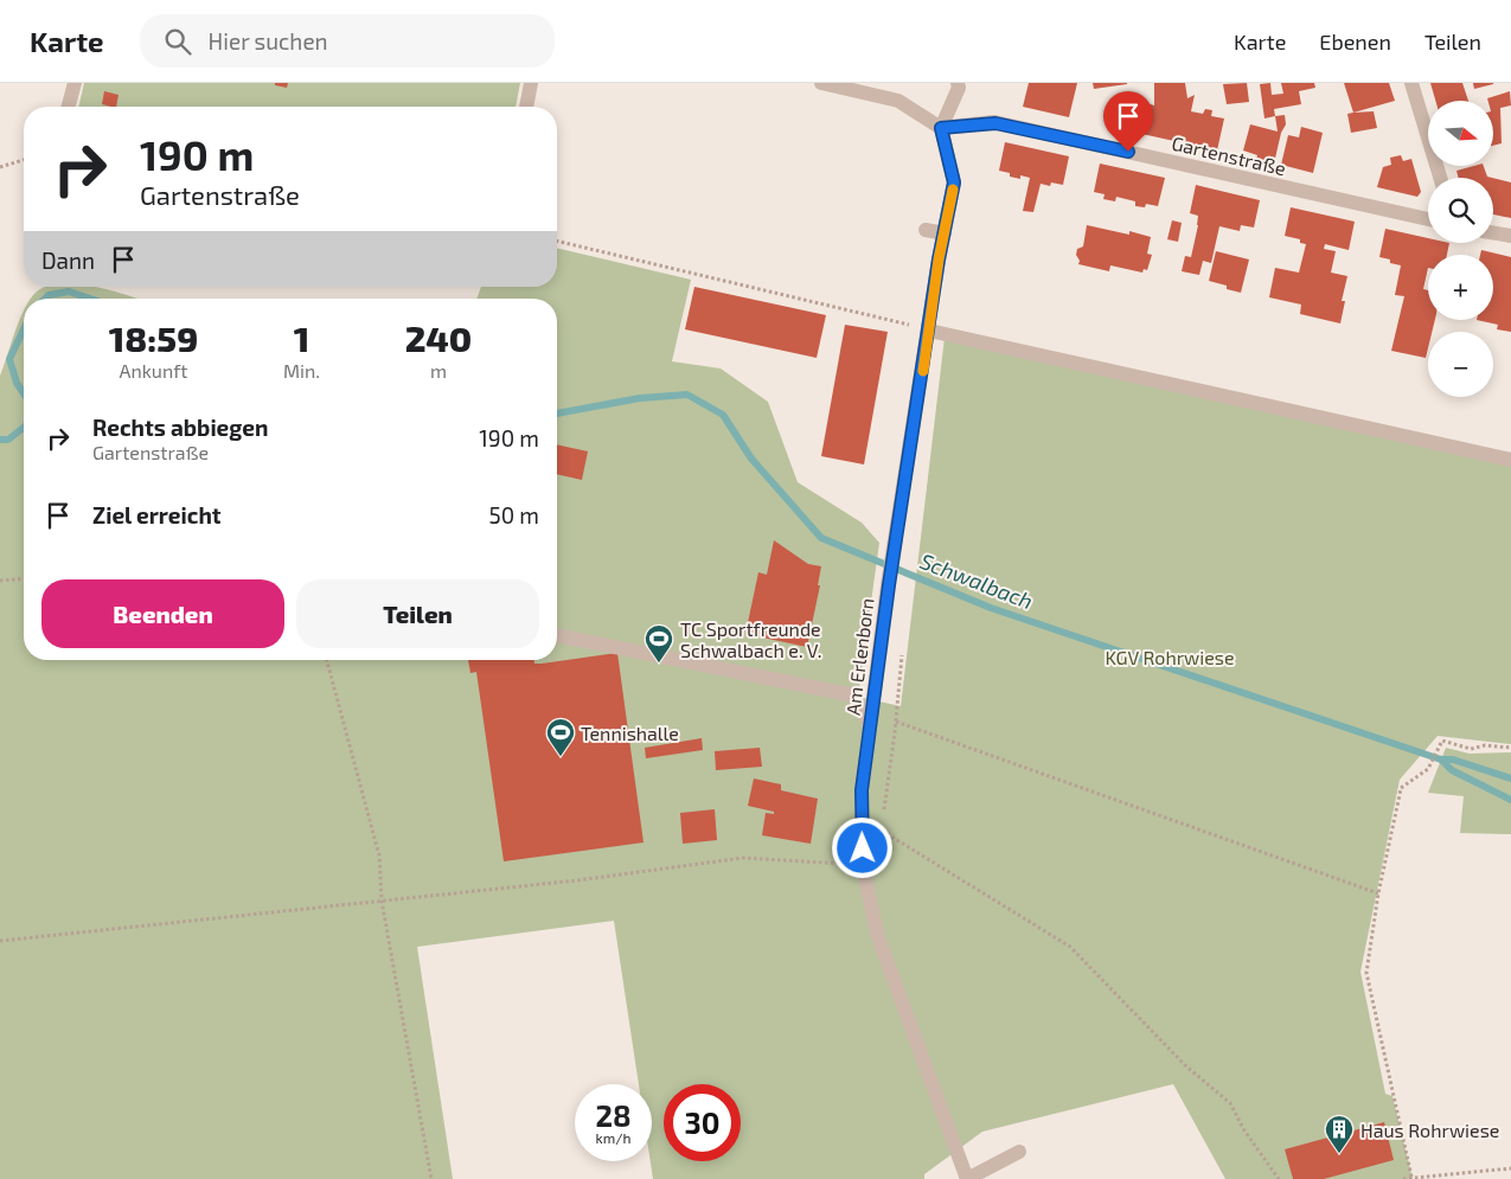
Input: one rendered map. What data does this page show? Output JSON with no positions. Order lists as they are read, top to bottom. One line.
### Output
{"streets":{"street":["Gartenstraße","Am Erlenborn"]},"crossings":[["Gartenstraße","Am Erlenborn"]],"water":["Schwalbach"],"parks":["KGV Rohrwiese"],"places":{"sports":["TC Sportfreunde Schwalbach e. V.","Tennishalle"],"building":["Haus Rohrwiese"]},"north":"right","page":{"header":"Karte","search":"Hier suchen","nav":["Karte","Ebenen","Teilen"],"map_buttons":["+","−"],"turn":["190 m","Gartenstraße"],"then":"Dann","eta":["18:59","Ankunft","1","Min.","240","m"],"list":[{"name":"Rechts abbiegen","note":"Gartenstraße","value":"190 m"},{"name":"Ziel erreicht","value":"50 m"}],"buttons":["Beenden","Teilen"],"speed":"28 km/h","limit":"30"}}
